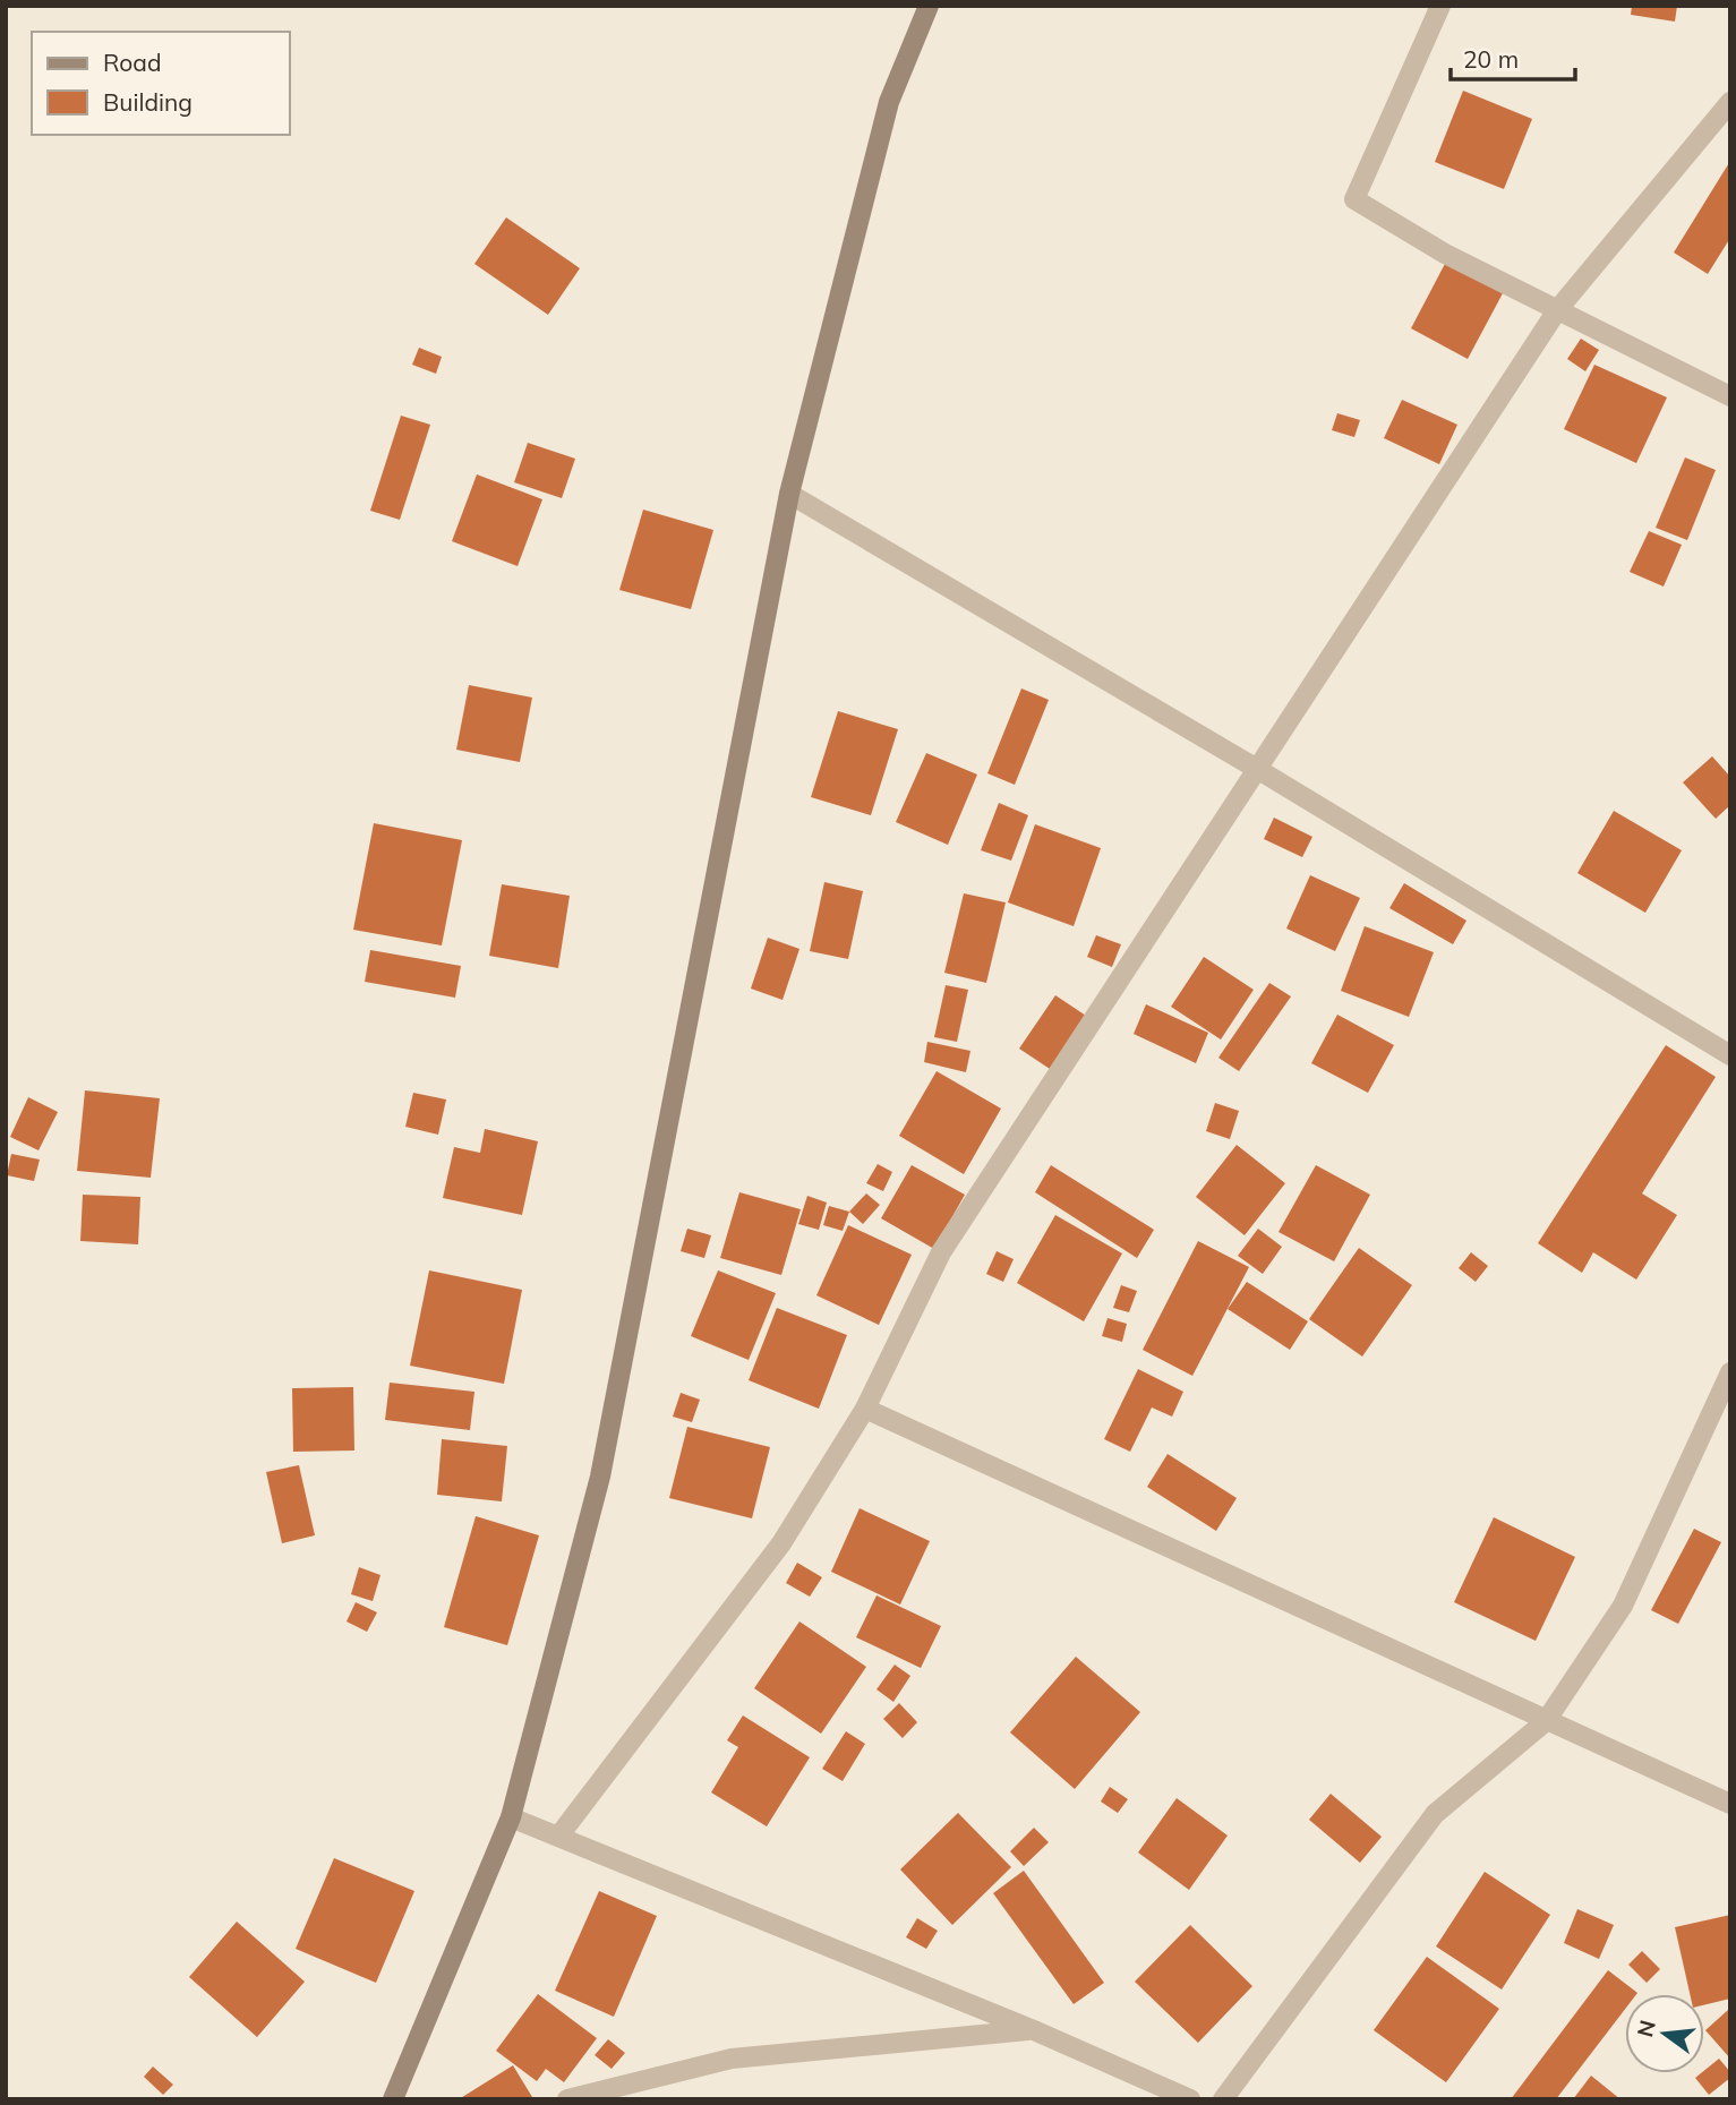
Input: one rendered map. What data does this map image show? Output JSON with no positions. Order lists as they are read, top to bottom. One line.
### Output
{"legend":["Road","Building"],"scale_bar":"20 m","north":"left"}
